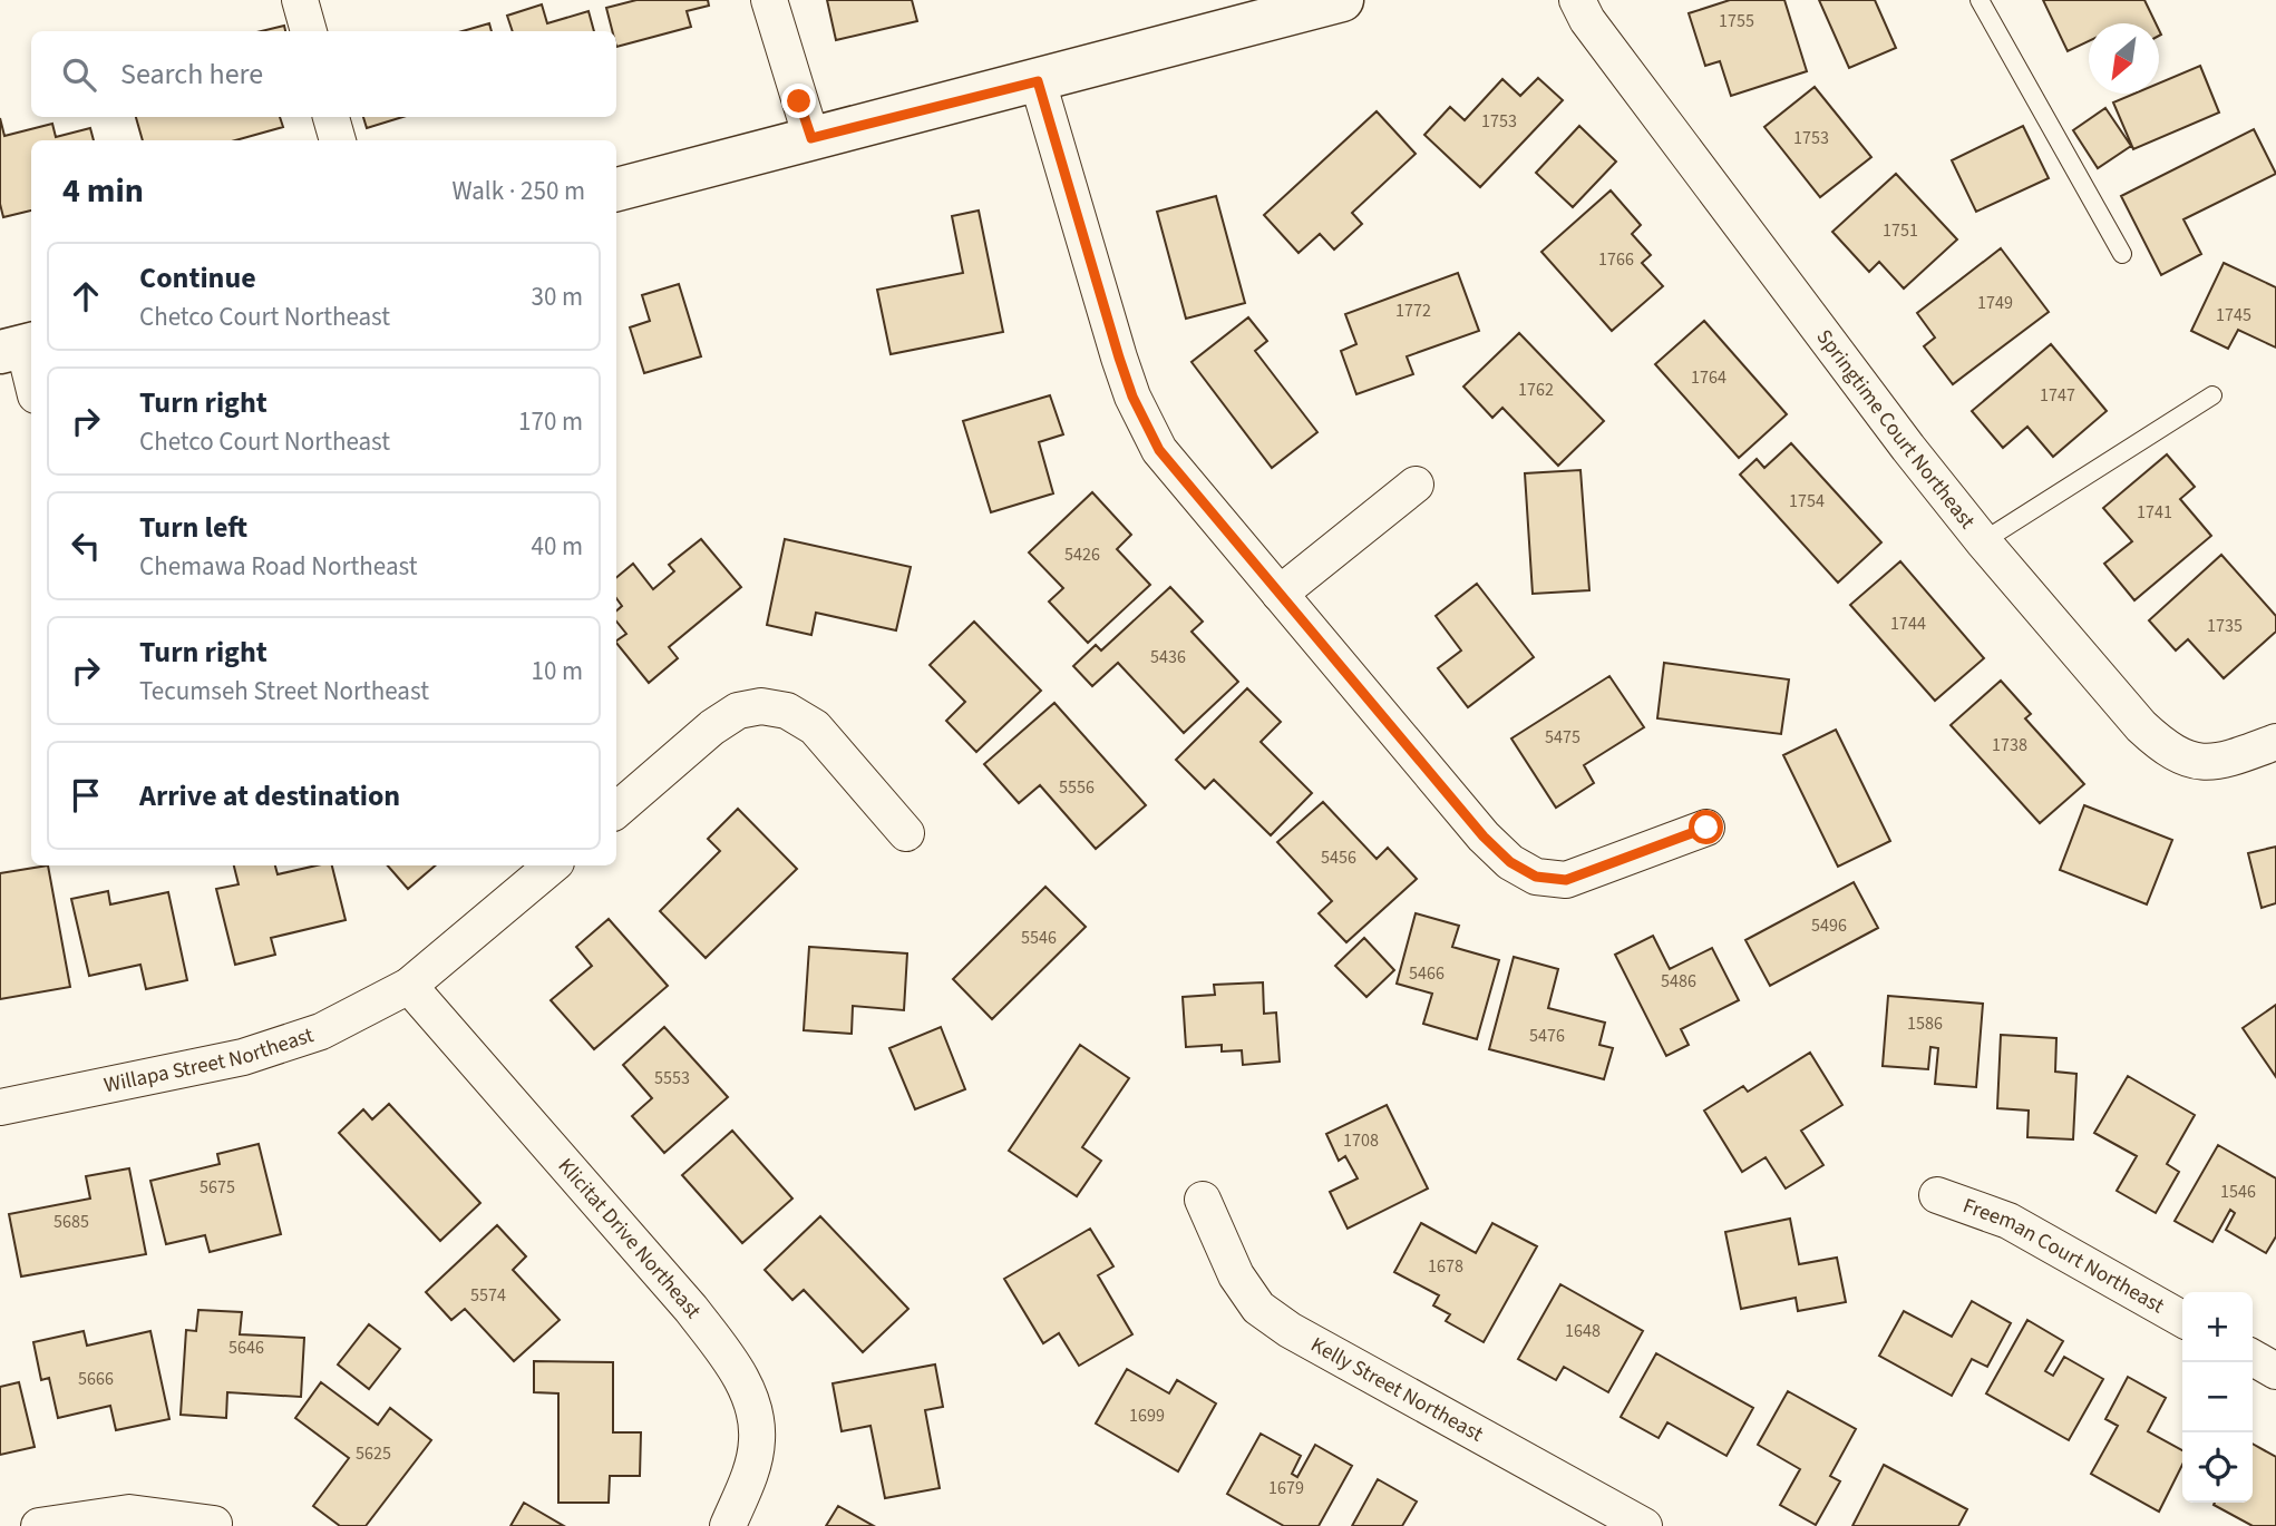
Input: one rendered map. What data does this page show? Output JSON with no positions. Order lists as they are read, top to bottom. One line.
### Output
{"streets":{"street":["Springtime Court Northeast","Willapa Street Northeast","Klicitat Drive Northeast","Freeman Court Northeast","Kelly Street Northeast"]},"crossings":[["Willapa Street Northeast","Klicitat Drive Northeast"]],"house_numbers":["1755","1753","1753","1751","1766","1749","1772","1745","1764","1762","1747","1754","1741","5426","1744","1735","5436","5475","1738","5556","5456","5496","5546","5466","5486","1586","5476","5553","1708","5675","1546","5685","1678","5574","1648","5646","5666","1699","5625","1679"],"north":"bottom left","page":{"search":"Search here","heading":["4 min","Walk · 250 m"],"list":[["Continue","Chetco Court Northeast","30 m"],["Turn right","Chetco Court Northeast","170 m"],["Turn left","Chemawa Road Northeast","40 m"],["Turn right","Tecumseh Street Northeast","10 m"],"Arrive at destination"],"map_buttons":["+","−"]}}
